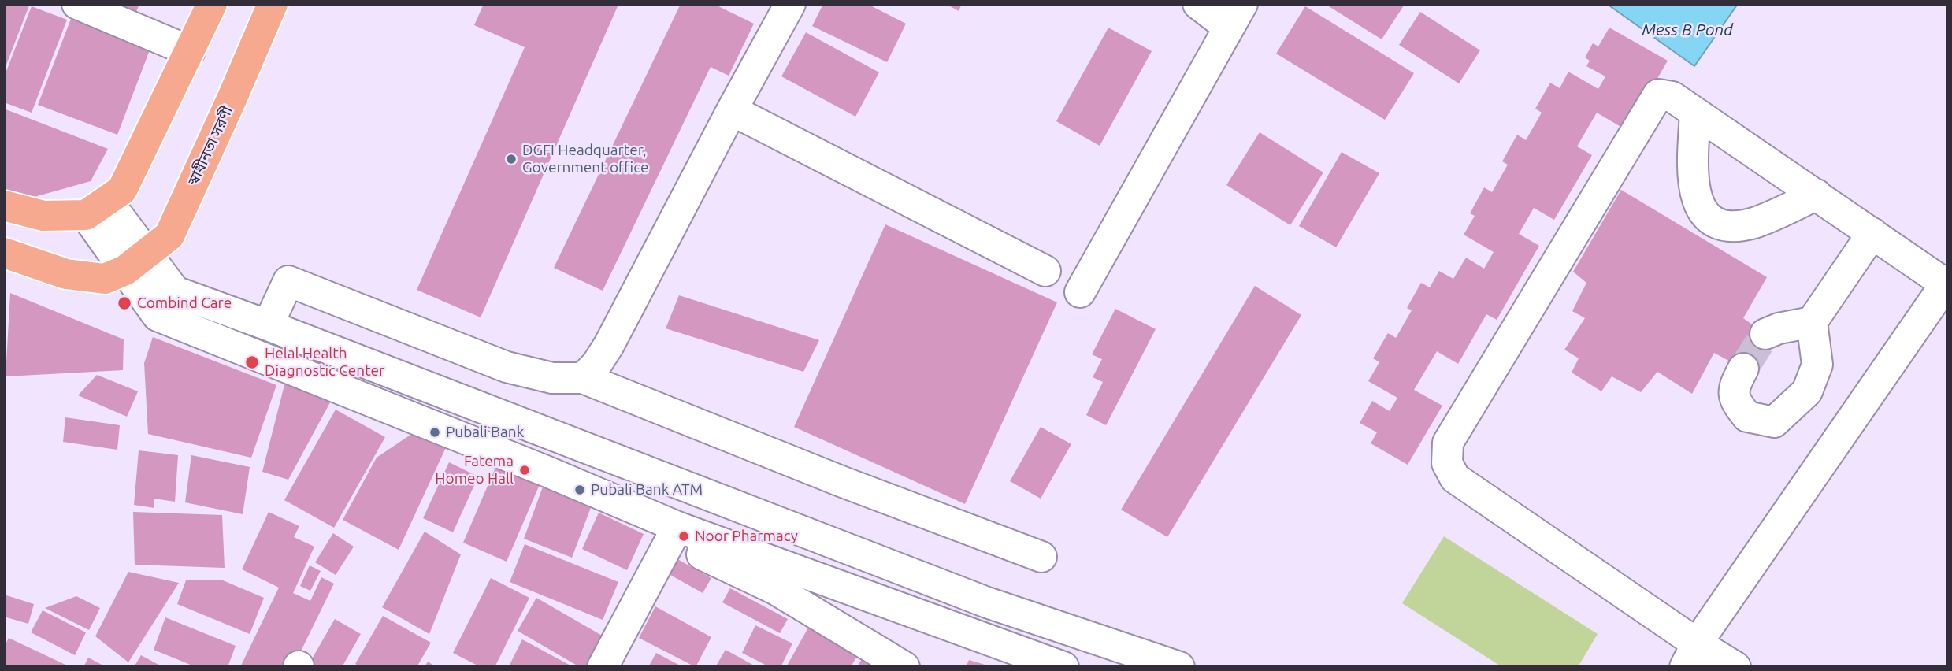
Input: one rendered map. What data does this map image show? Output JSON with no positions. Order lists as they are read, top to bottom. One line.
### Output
{"streets":{"main road":["স্বাধীনতা সরণী"]},"water":["Mess B Pond"],"places":["DGFI Headquarter, Government office","Combind Care","Helal Health Diagnostic Center","Pubali Bank","Fatema Homeo Hall","Pubali Bank ATM","Noor Pharmacy"]}
